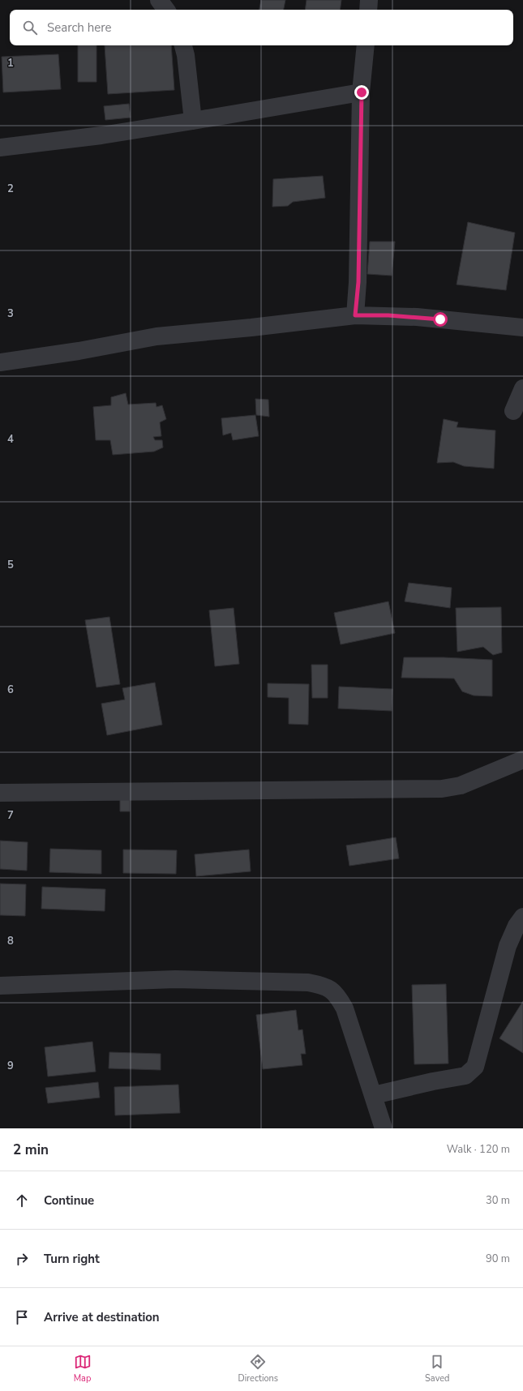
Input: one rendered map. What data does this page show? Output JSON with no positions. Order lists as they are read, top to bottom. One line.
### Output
{"page":{"search":"Search here","heading":["2 min","Walk · 120 m"],"list":[["Continue","30 m"],["Turn right","90 m"],"Arrive at destination"],"nav":["Map","Directions","Saved"]},"grid":{"rows":["1","2","3","4","5","6","7","8","9"]}}
